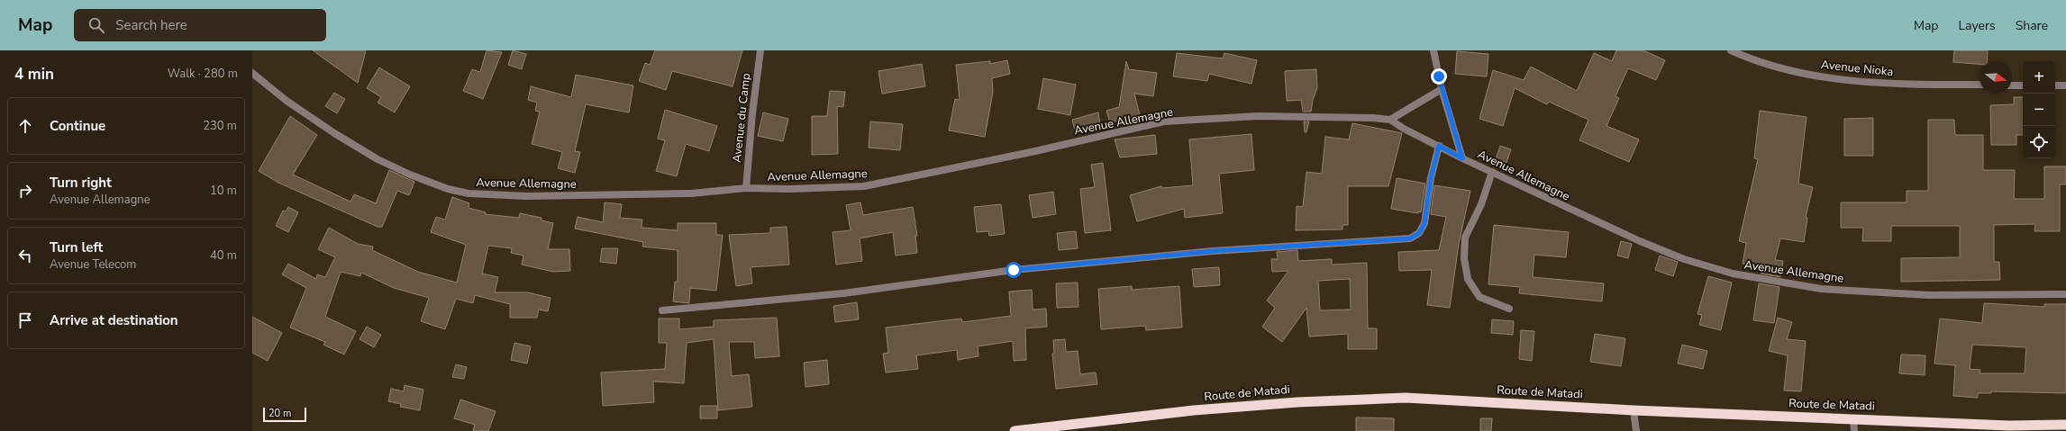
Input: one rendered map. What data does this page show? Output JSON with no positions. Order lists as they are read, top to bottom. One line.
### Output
{"streets":{"highway":["Route de Matadi"],"street":["Avenue Nioka","Avenue du Camp","Avenue Allemagne"]},"crossings":[["Avenue du Camp","Avenue Allemagne"]],"scale_bar":"20 m","north":"right","page":{"header":"Map","search":"Search here","nav":["Map","Layers","Share"],"heading":["4 min","Walk · 280 m"],"map_buttons":["+","−"],"list":[["Continue","230 m"],["Turn right","Avenue Allemagne","10 m"],["Turn left","Avenue Telecom","40 m"],"Arrive at destination"],"scale":"20 m"}}
